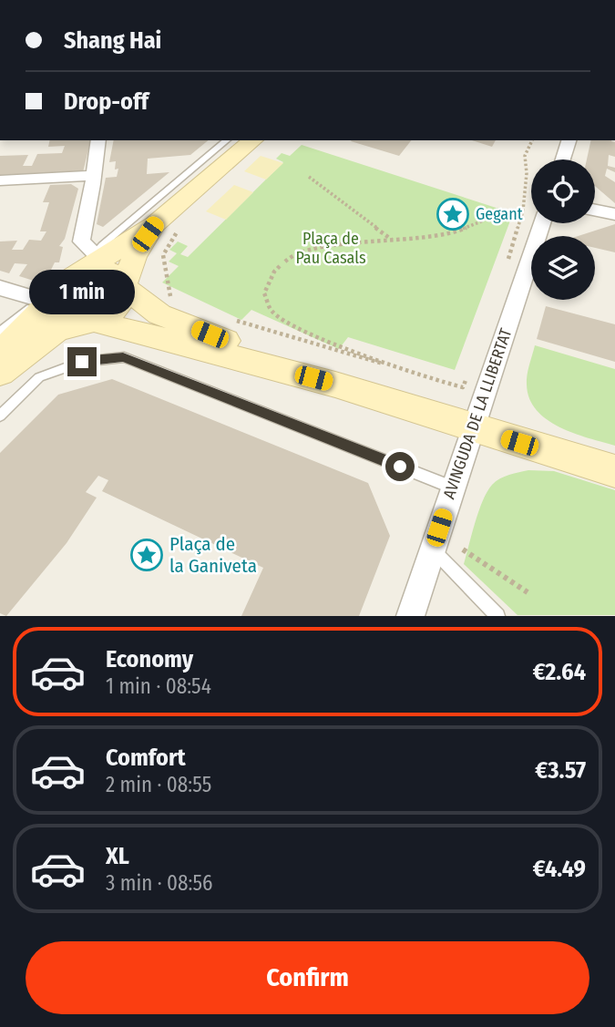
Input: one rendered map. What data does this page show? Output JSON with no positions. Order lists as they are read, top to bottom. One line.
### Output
{"streets":{"street":["AVINGUDA DE LA LLIBERTAT"]},"parks":["Plaça de Pau Casals"],"places":{"place":["Gegant","Plaça de la Ganiveta"]},"page":{"banner":["Shang Hai","Drop-off"],"bubble":"1 min","list":[{"name":"Economy","note":"1 min · 08:54","value":"€2.64"},{"name":"Comfort","note":"2 min · 08:55","value":"€3.57"},{"name":"XL","note":"3 min · 08:56","value":"€4.49"}],"buttons":"Confirm"}}
